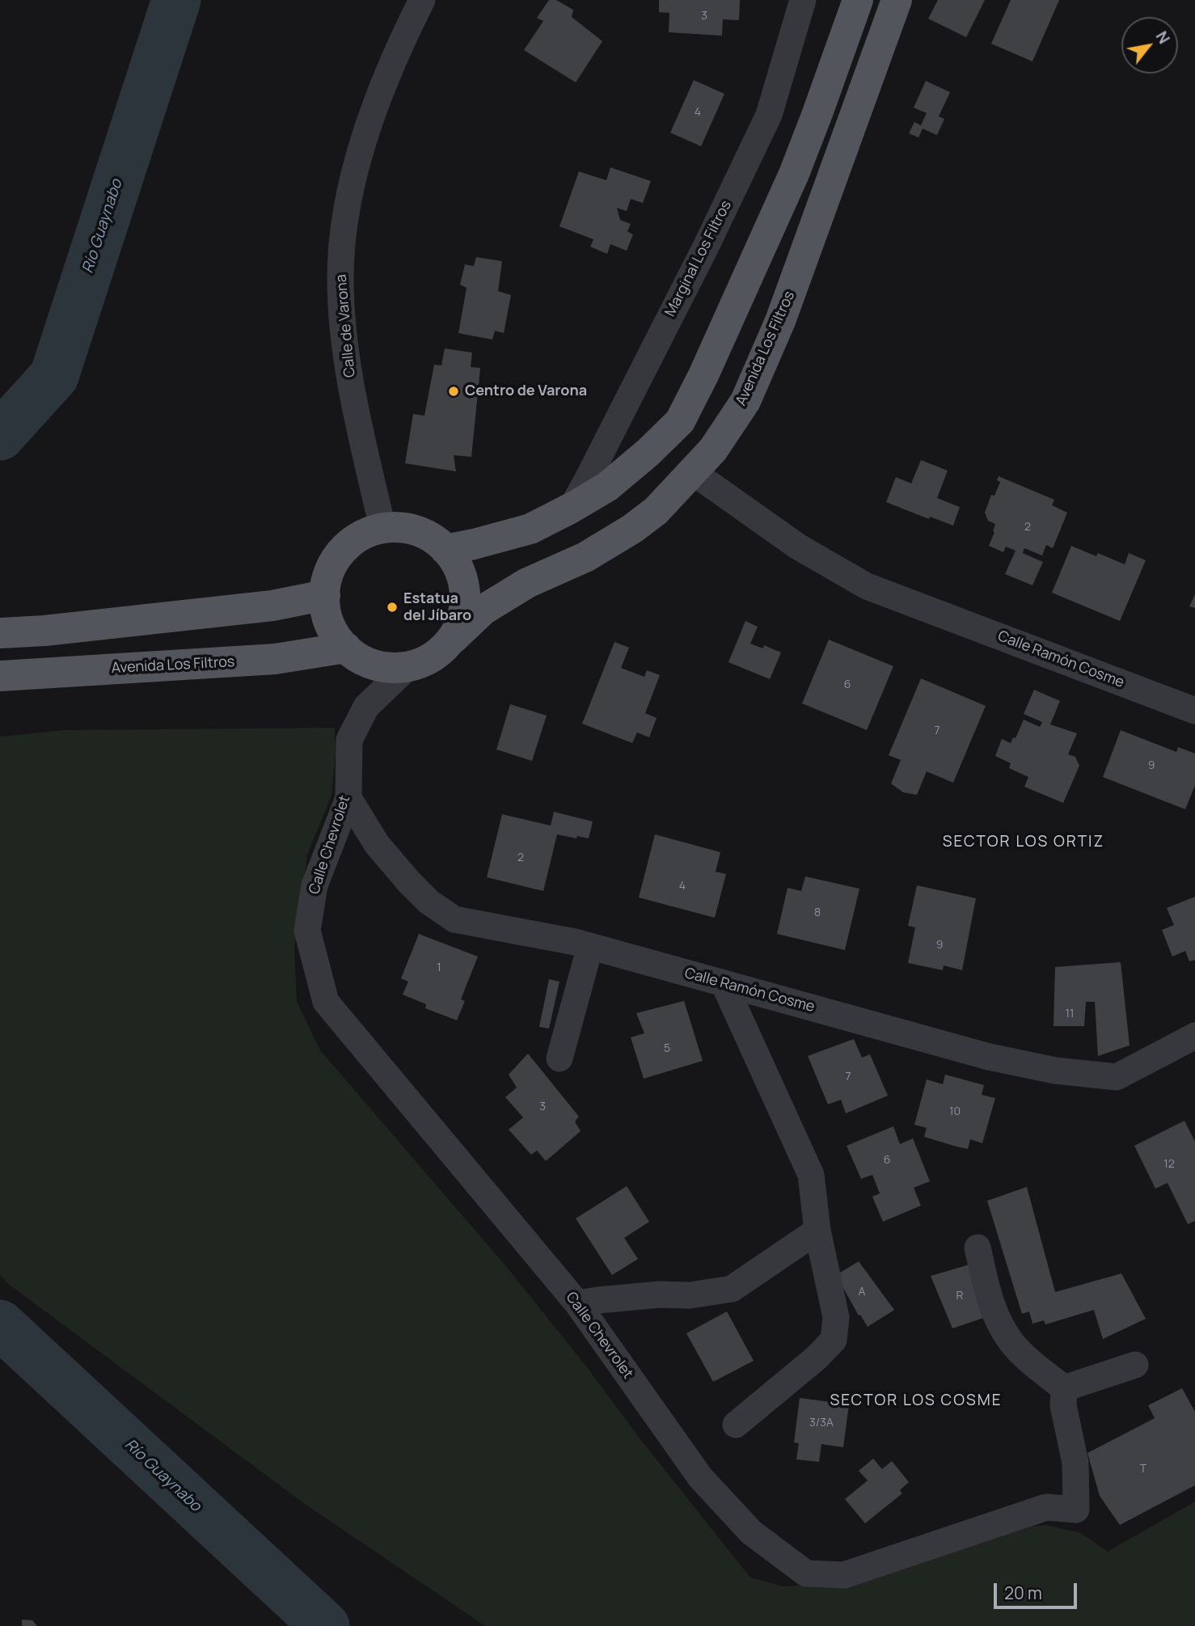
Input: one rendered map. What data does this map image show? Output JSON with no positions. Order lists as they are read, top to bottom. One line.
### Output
{"streets":{"main road":["Avenida Los Filtros"],"street":["Marginal Los Filtros","Calle de Varona","Calle Ramón Cosme","Calle Chevrolet"]},"crossings":[["Calle de Varona","Avenida Los Filtros"],["Calle de Varona","Calle Chevrolet"],["Avenida Los Filtros","Calle Ramón Cosme"],["Avenida Los Filtros","Calle Chevrolet"],["Calle Ramón Cosme","Calle Chevrolet"]],"districts":["SECTOR LOS ORTIZ","SECTOR LOS COSME"],"water":["Río Guaynabo"],"places":["Centro de Varona","Estatua del Jíbaro"],"house_numbers":["3","4","2","6","7","9","2","4","8","9","1","11","5","7","3","10","6","12","A","R","3/3A","T"],"scale_bar":"20 m","north":"top right"}
